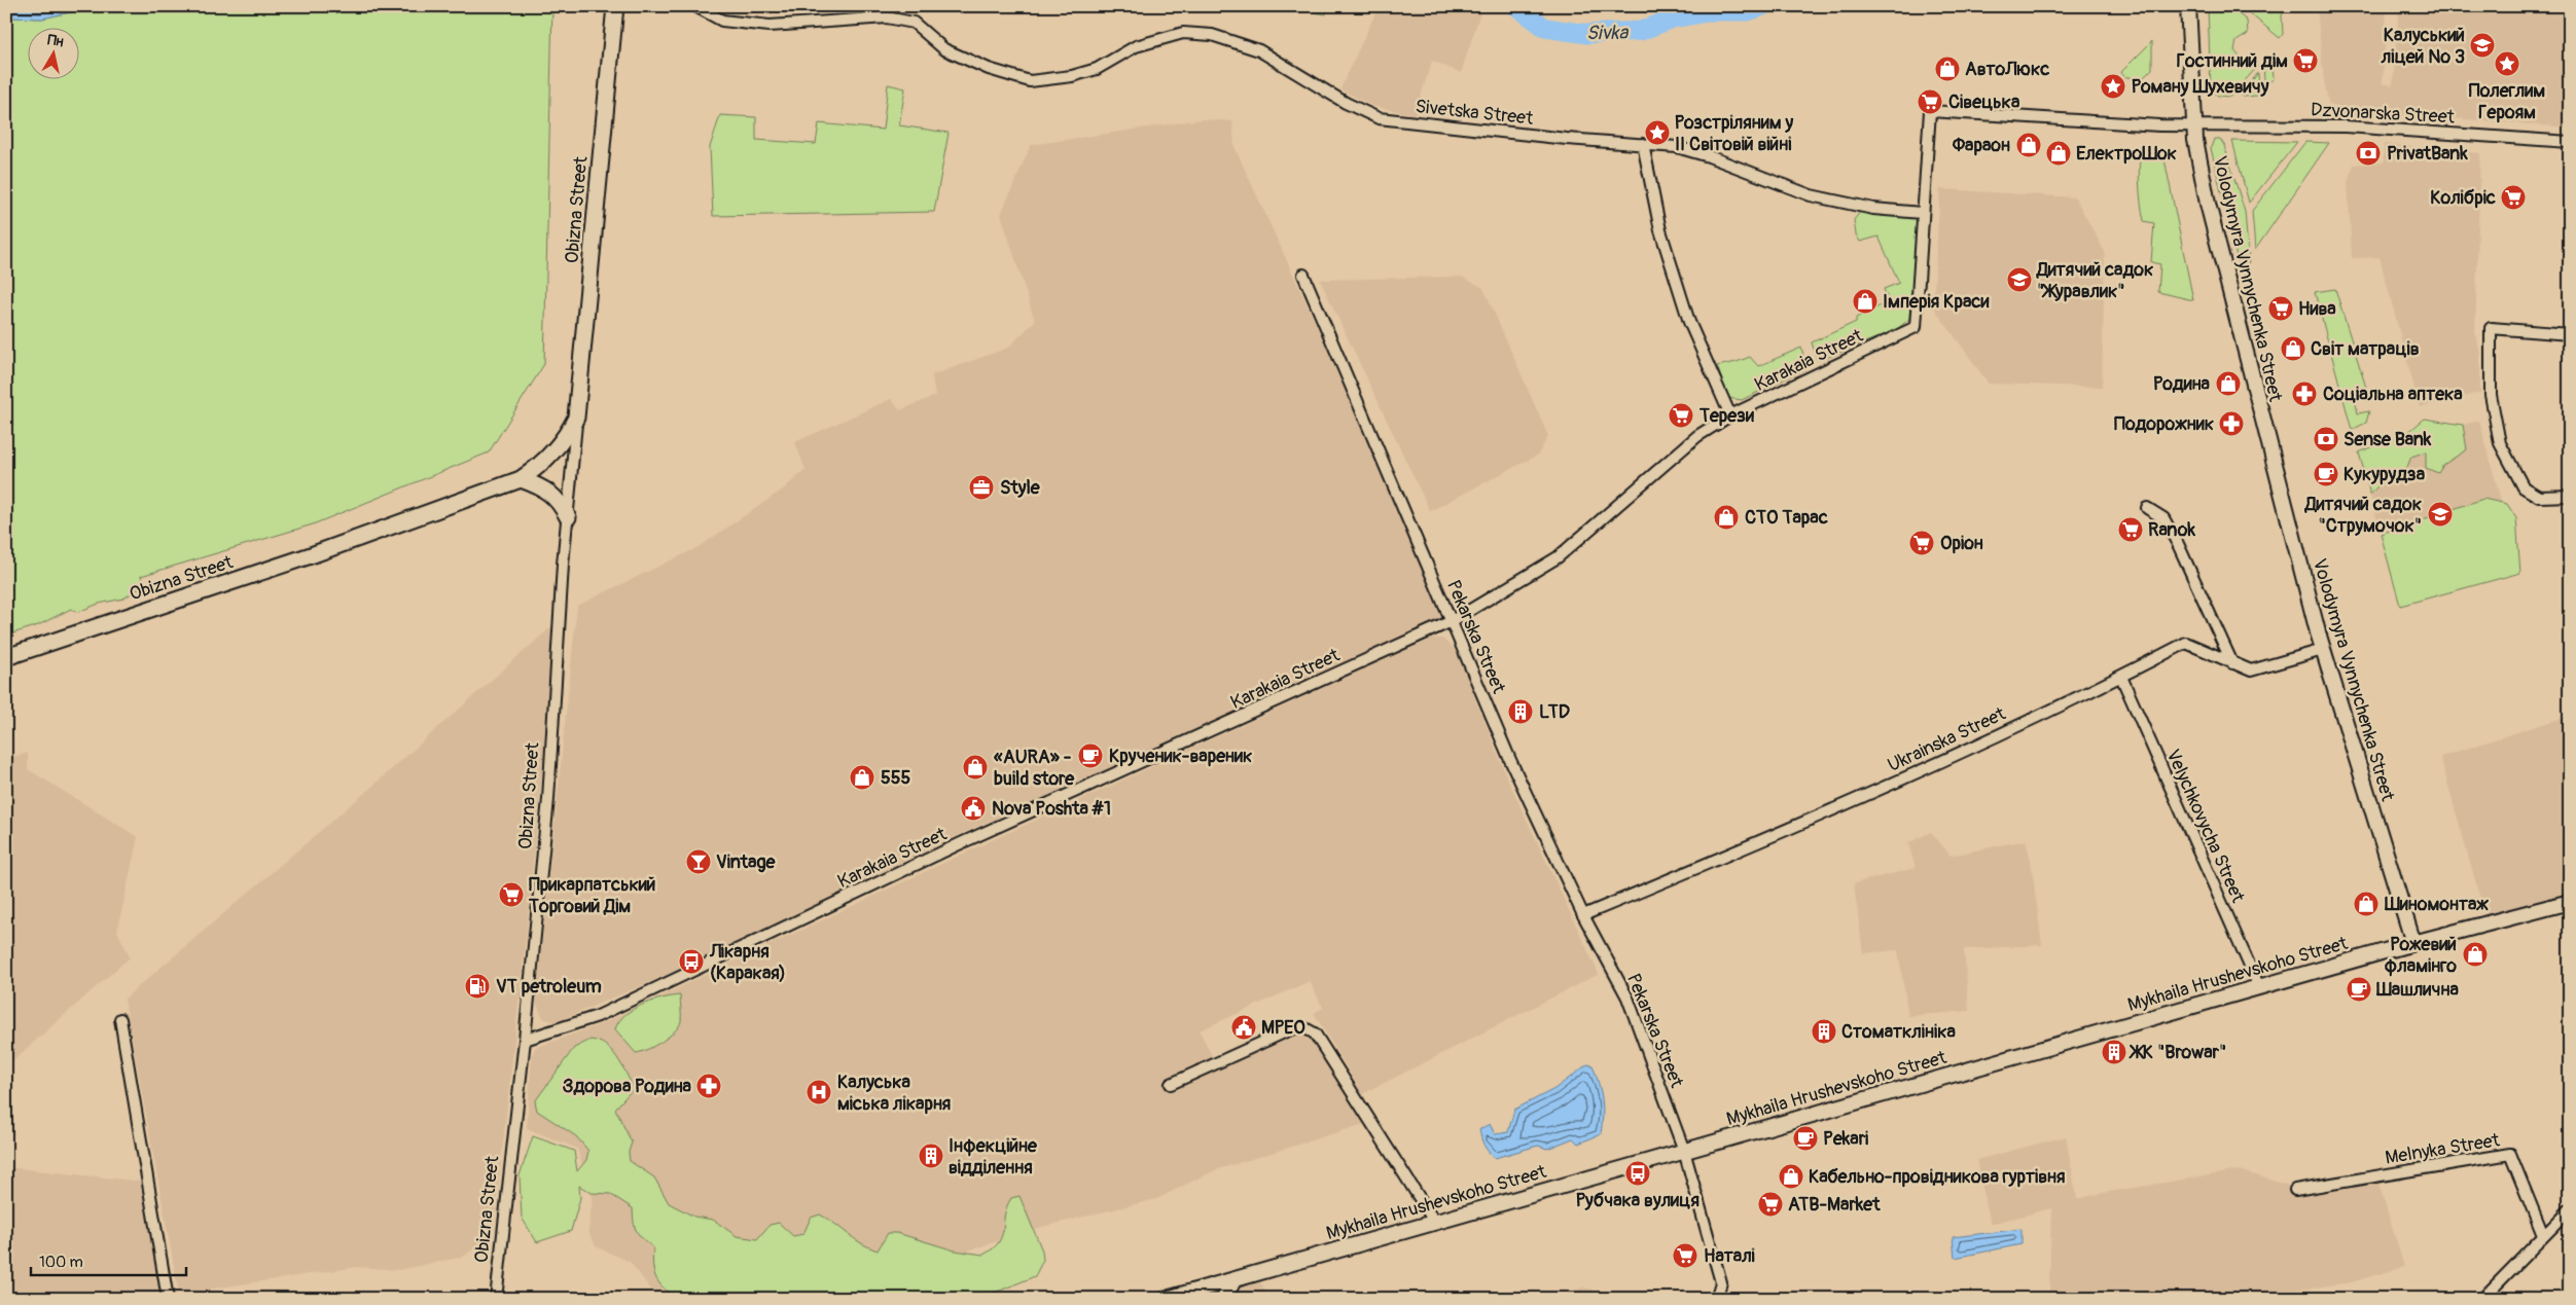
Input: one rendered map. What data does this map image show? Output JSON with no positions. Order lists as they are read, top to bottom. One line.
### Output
{"streets":{"main road":["Obizna Street","Volodymyra Vynnychenka Street","Mykhaila Hrushevskoho Street"],"street":["Sivetska Street","Dzvonarska Street","Karakaia Street","Pekarska Street","Ukrainska Street","Velychkovycha Street","Melnyka Street"]},"crossings":[["Sivetska Street","Karakaia Street"],["Dzvonarska Street","Volodymyra Vynnychenka Street"],["Obizna Street","Karakaia Street"],["Volodymyra Vynnychenka Street","Ukrainska Street"],["Volodymyra Vynnychenka Street","Mykhaila Hrushevskoho Street"],["Karakaia Street","Pekarska Street"],["Pekarska Street","Ukrainska Street"],["Pekarska Street","Mykhaila Hrushevskoho Street"],["Ukrainska Street","Velychkovycha Street"],["Velychkovycha Street","Mykhaila Hrushevskoho Street"]],"water":["Sivka"],"places":{"school or university":["Калуський ліцей № 3","Дитячий садок \"Журавлик\"","Дитячий садок \"Струмочок\""],"supermarket":["Гостинний дім","Сівецька","Колібріс","Нива","Терези","Ranok","Оріон","Прикарпатський Торговий Дім","ATB-Market","Наталі"],"place":["Полеглим Героям","Роману Шухевичу","Розстріляним у II Світовій війні"],"shop":["АвтоЛюкс","Фараон","ЕлектроШок","Імперія Краси","Світ матраців","Родина","СТО Тарас","«AURA» - build store","555","Шиномонтаж","Рожевий фламінго","Кабельно-провідникова гуртівня"],"bank":["PrivatBank","Sense Bank"],"pharmacy":["Соціальна аптека","Подорожник","Здорова Родина"],"cafe":["Кукурудза","Крученик-вареник","Шашлична","Pekari"],"office":["Style"],"building":["LTD","Стоматклініка","ЖК \"Browar\"","Інфекційне відділення"],"public building":["Nova Poshta #1","МРЕО"],"bar":["Vintage"],"bus stop":["Лікарня (Каракая)","Рубчака вулиця"],"fuel station":["VT petroleum"],"hospital":["Калуська міська лікарня"]},"scale_bar":"100 m","north":"top"}
